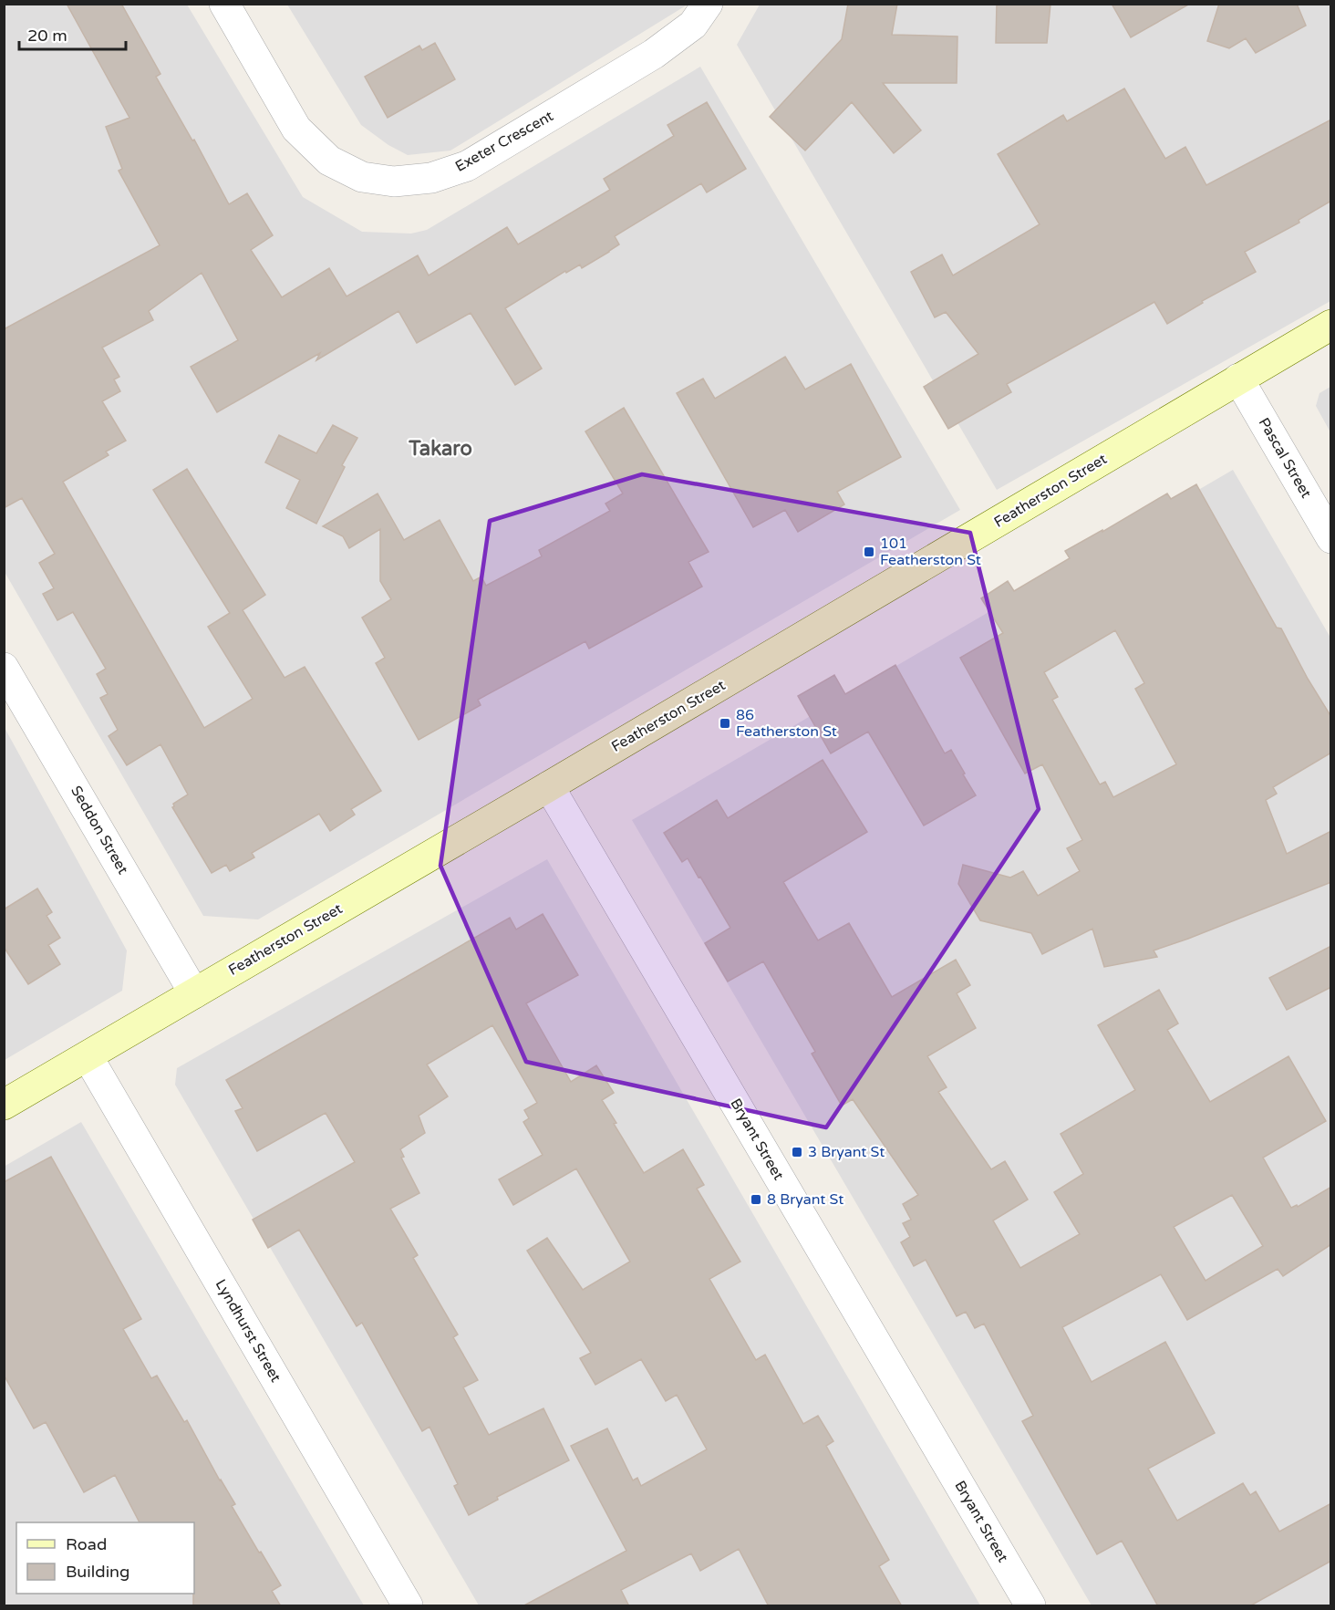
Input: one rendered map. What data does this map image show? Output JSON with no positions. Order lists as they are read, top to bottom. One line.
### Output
{"streets":{"main road":["Featherston Street"],"street":["Exeter Crescent","Pascal Street","Seddon Street","Bryant Street","Lyndhurst Street"]},"crossings":[["Pascal Street","Featherston Street"],["Featherston Street","Seddon Street"],["Featherston Street","Bryant Street"],["Featherston Street","Lyndhurst Street"]],"districts":["Takaro"],"places":{"transit":["101 Featherston St","86 Featherston St","3 Bryant St","8 Bryant St"]},"legend":["Road","Building"],"scale_bar":"20 m"}
